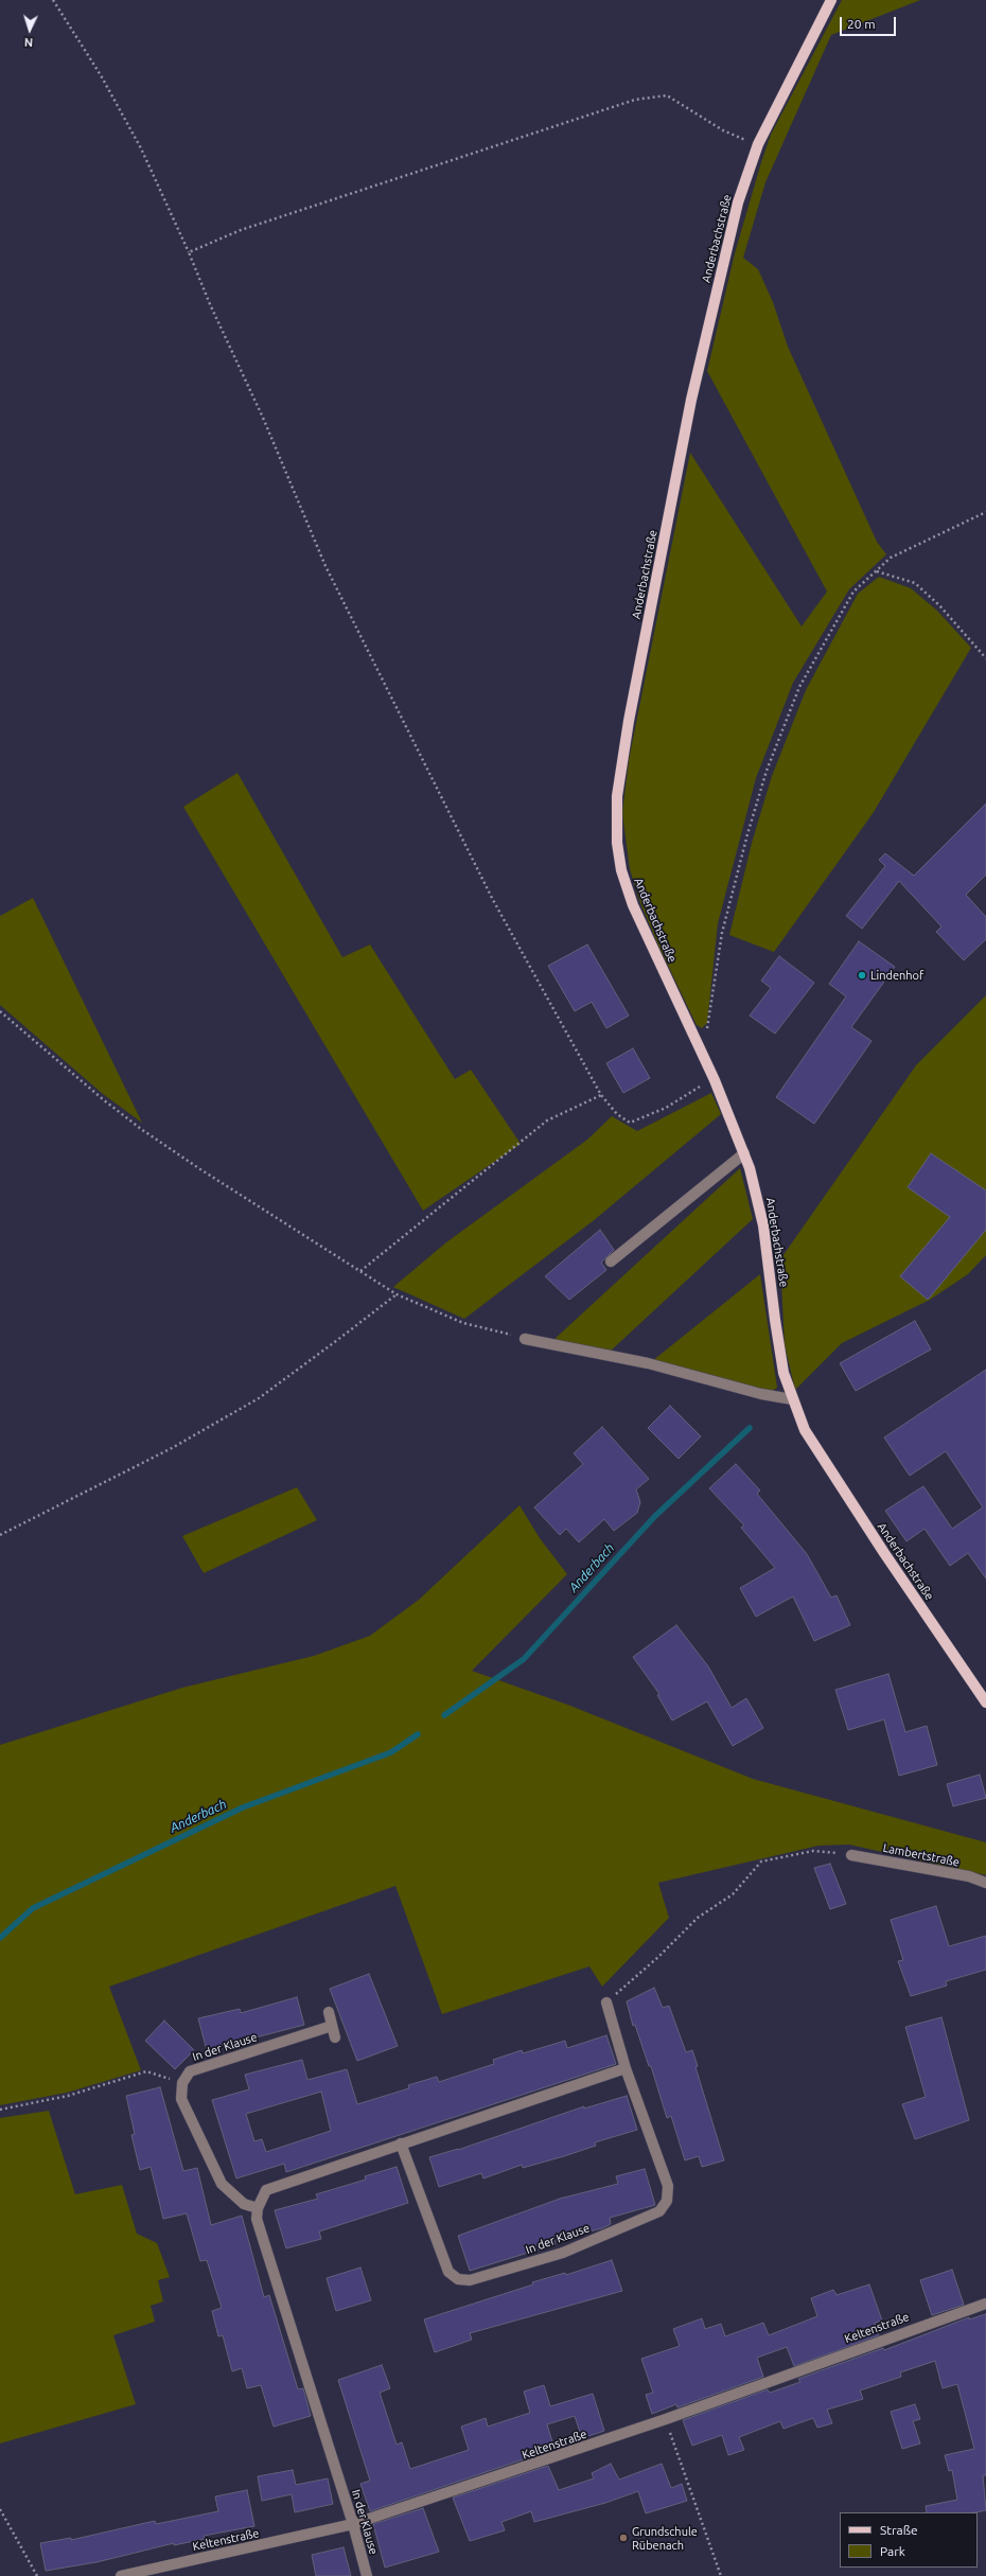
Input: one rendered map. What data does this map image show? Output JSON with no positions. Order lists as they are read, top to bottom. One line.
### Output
{"streets":{"main road":["Anderbachstraße"],"street":["Lambertstraße","In der Klause","Keltenstraße"]},"crossings":[["In der Klause","Keltenstraße"]],"water":["Anderbach"],"places":["Lindenhof","Grundschule Rübenach"],"legend":["Straße","Park"],"scale_bar":"20 m","north":"bottom"}
